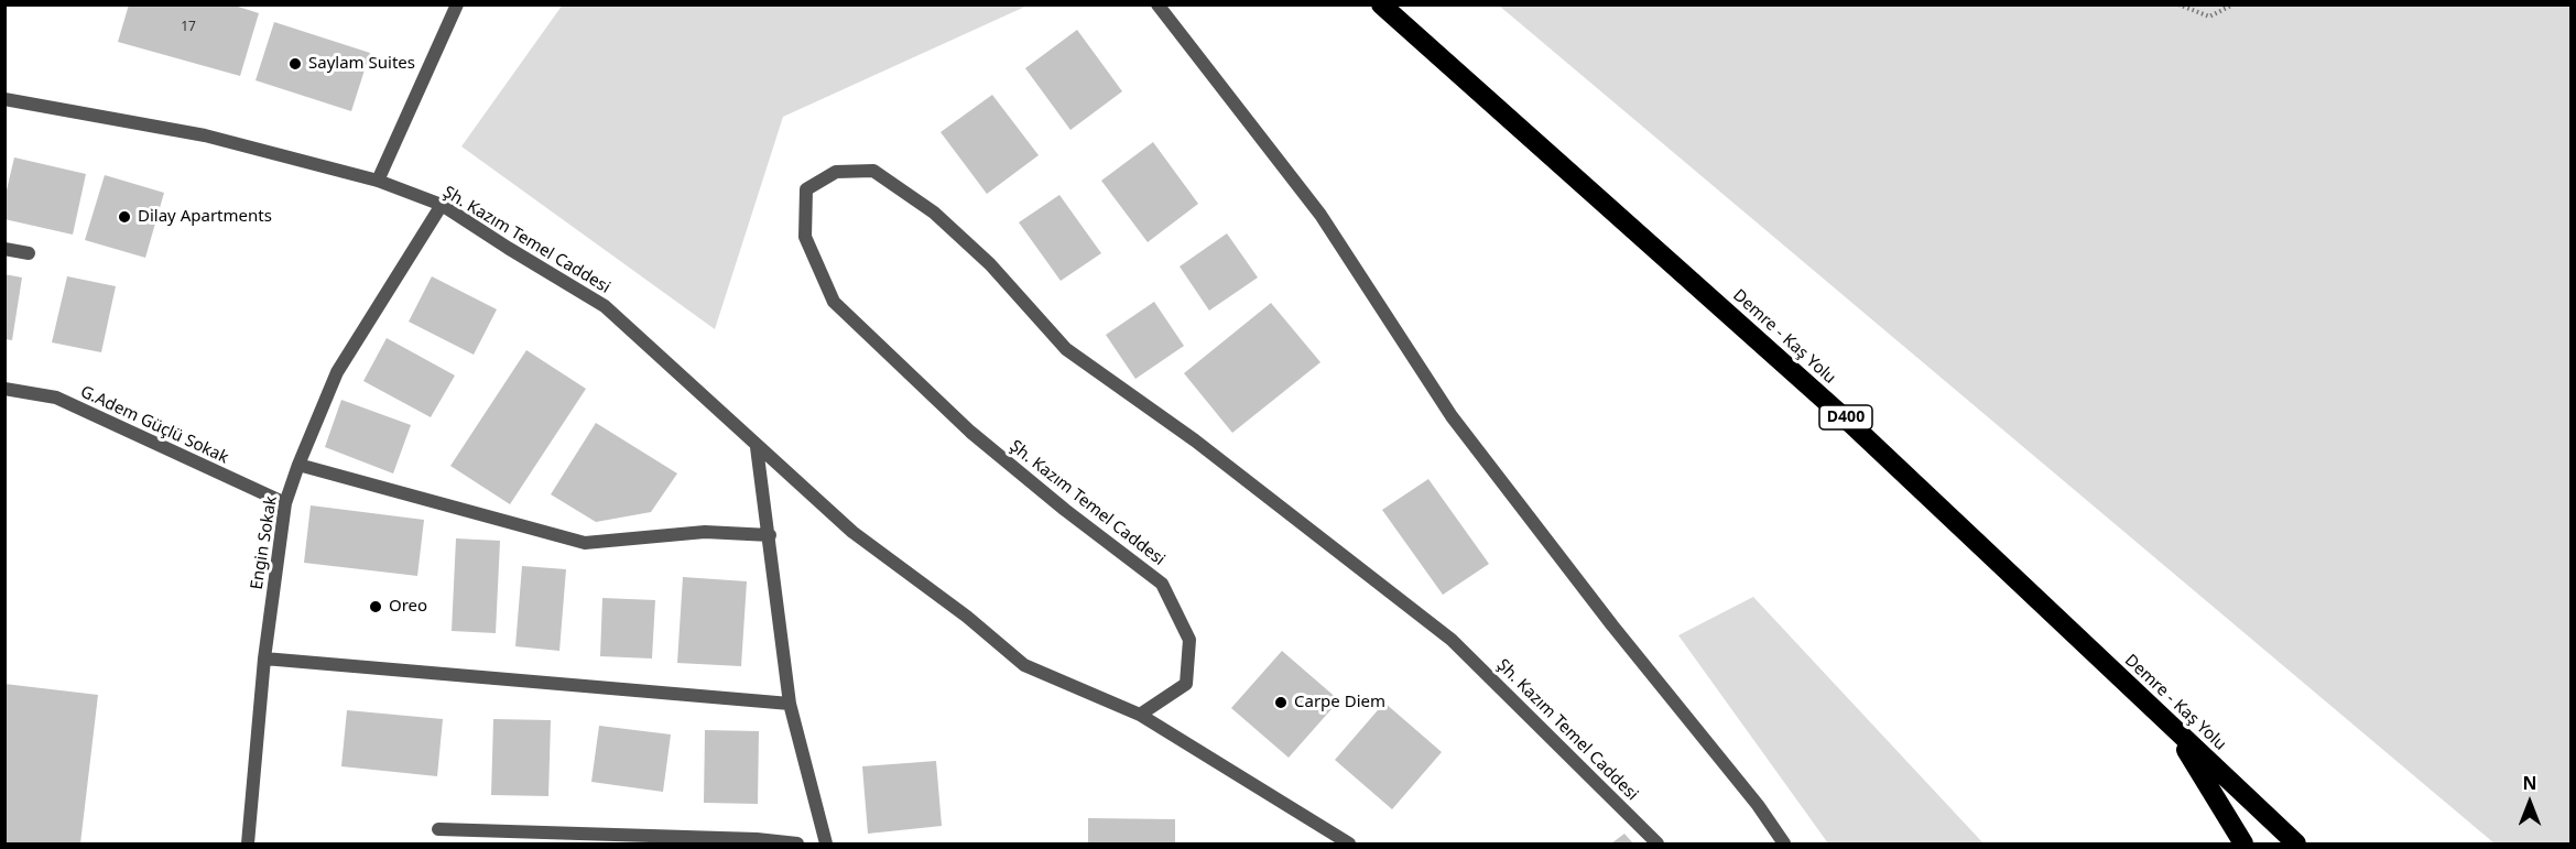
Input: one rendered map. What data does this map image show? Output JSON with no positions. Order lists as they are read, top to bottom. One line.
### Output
{"streets":{"highway":["Demre - Kaş Yolu","D400"],"street":["Şh. Kazım Temel Caddesi","G.Adem Güçlü Sokak","Engin Sokak"]},"crossings":[["Şh. Kazım Temel Caddesi","Engin Sokak"],["G.Adem Güçlü Sokak","Engin Sokak"]],"places":["Saylam Suites","Dilay Apartments","Oreo","Carpe Diem"],"house_numbers":["17"],"north":"top"}
